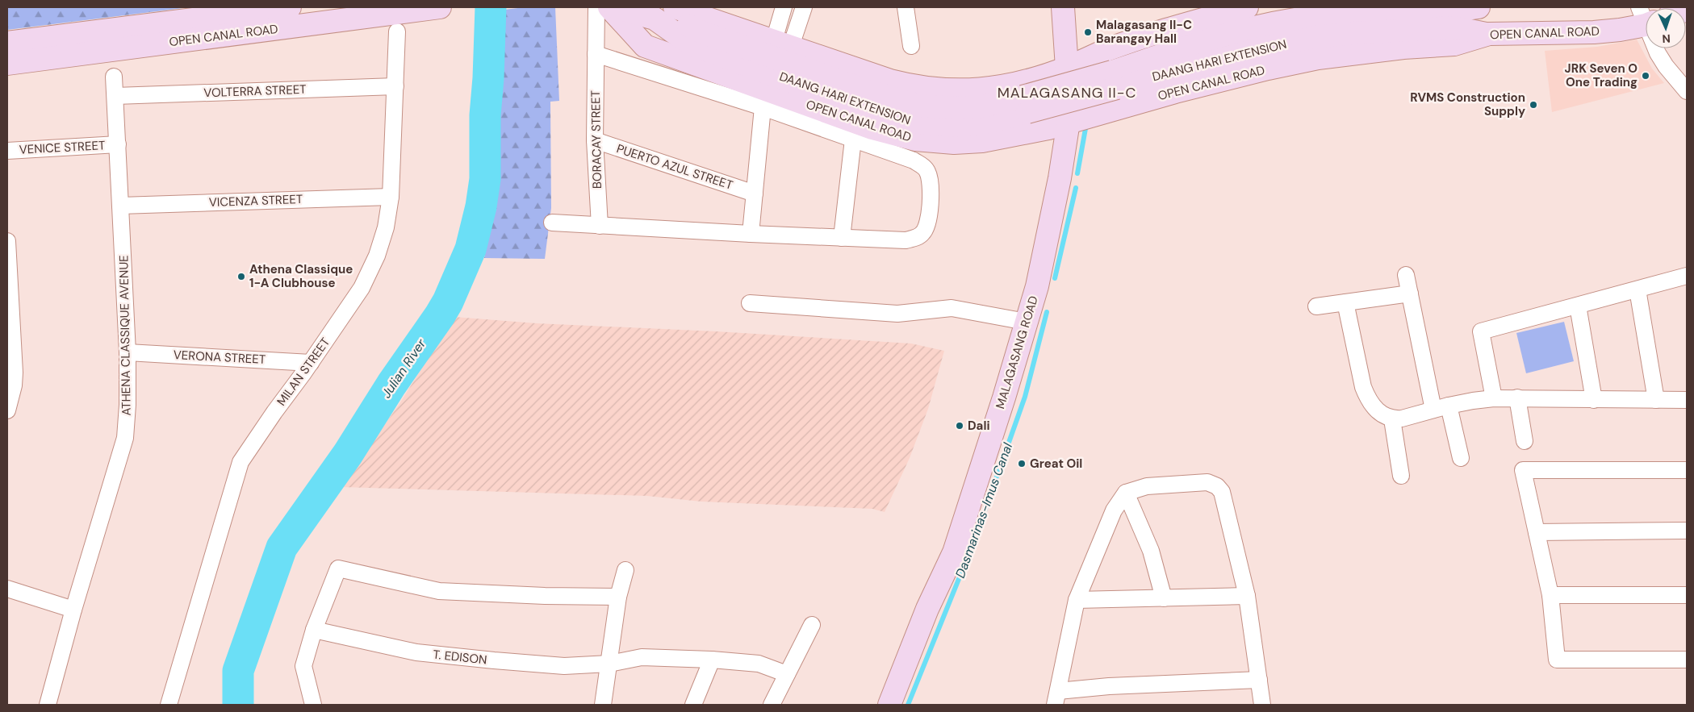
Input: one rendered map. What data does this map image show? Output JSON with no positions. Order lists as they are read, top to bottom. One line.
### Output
{"streets":{"main road":["OPEN CANAL ROAD","DAANG HARI EXTENSION","MALAGASANG ROAD"],"street":["VOLTERRA STREET","BORACAY STREET","VENICE STREET","PUERTO AZUL STREET","VICENZA STREET","ATHENA CLASSIQUE AVENUE","VERONA STREET","MILAN STREET","T. EDISON"]},"crossings":[["OPEN CANAL ROAD","DAANG HARI EXTENSION"],["OPEN CANAL ROAD","MALAGASANG ROAD"],["VOLTERRA STREET","ATHENA CLASSIQUE AVENUE"],["VOLTERRA STREET","MILAN STREET"],["BORACAY STREET","PUERTO AZUL STREET"],["VENICE STREET","ATHENA CLASSIQUE AVENUE"],["VICENZA STREET","ATHENA CLASSIQUE AVENUE"],["VICENZA STREET","MILAN STREET"],["ATHENA CLASSIQUE AVENUE","VERONA STREET"],["VERONA STREET","MILAN STREET"]],"districts":["MALAGASANG II-C"],"water":["Julian River","Dasmarinas-Imus Canal"],"places":["Malagasang II-C Barangay Hall","JRK Seven O One Trading","RVMS Construction Supply","Athena Classique 1-A Clubhouse","Dali","Great Oil"],"north":"bottom"}
